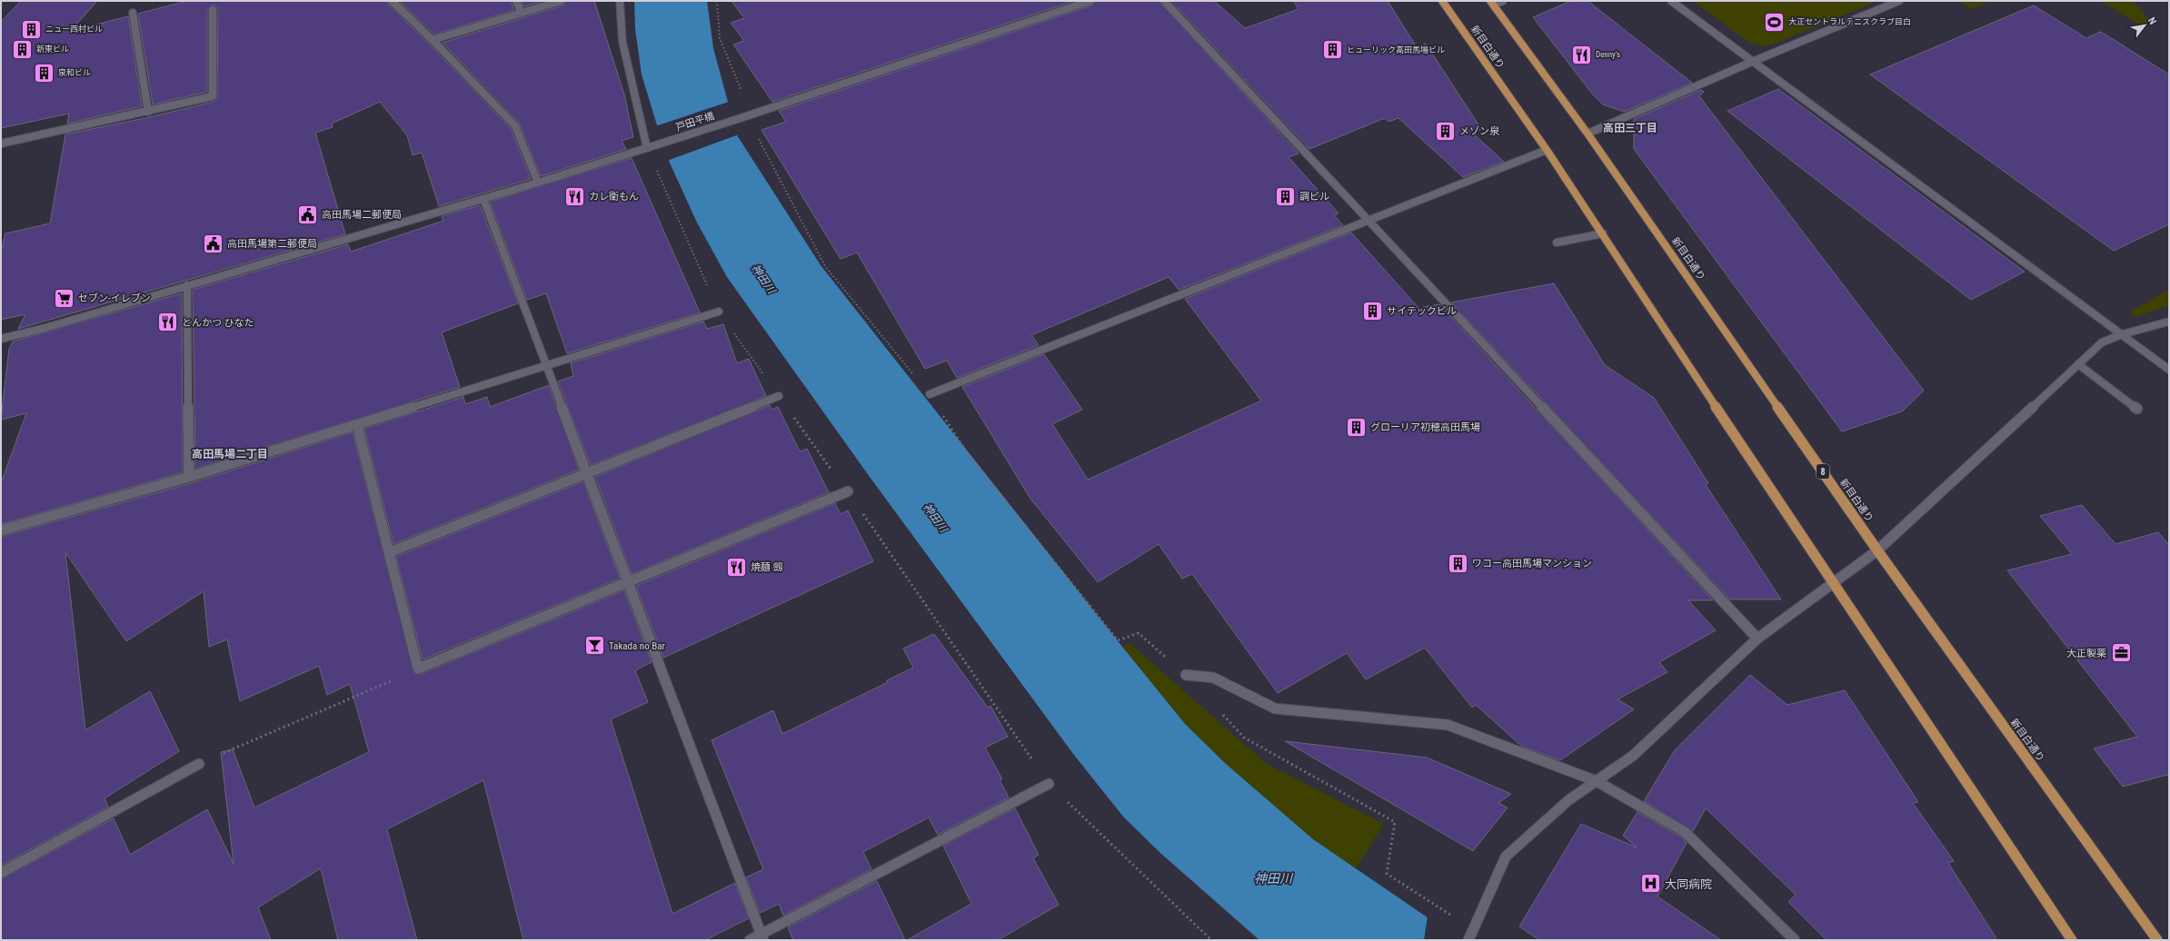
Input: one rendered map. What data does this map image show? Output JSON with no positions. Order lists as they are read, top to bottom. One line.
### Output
{"streets":{"main road":["新目白通り","8"],"street":["戸田平橋"]},"districts":["高田三丁目","高田馬場二丁目"],"water":["神田川"],"places":{"sports":["大正セントラルテニスクラブ目白"],"building":["ニュー西村ビル","新東ビル","ヒューリック高田馬場ビル","泉和ビル","メゾン泉","調ビル","サイテックビル","グローリア初穂高田馬場","ワコー高田馬場マンション"],"restaurant":["Denny's","カレ衛もん","とんかつ ひなた","焼麺 劔"],"public building":["高田馬場二郵便局","高田馬場第二郵便局"],"supermarket":["セブン-イレブン"],"bar":["Takada no Bar"],"office":["大正製薬"],"hospital":["大同病院"]},"north":"top right"}
